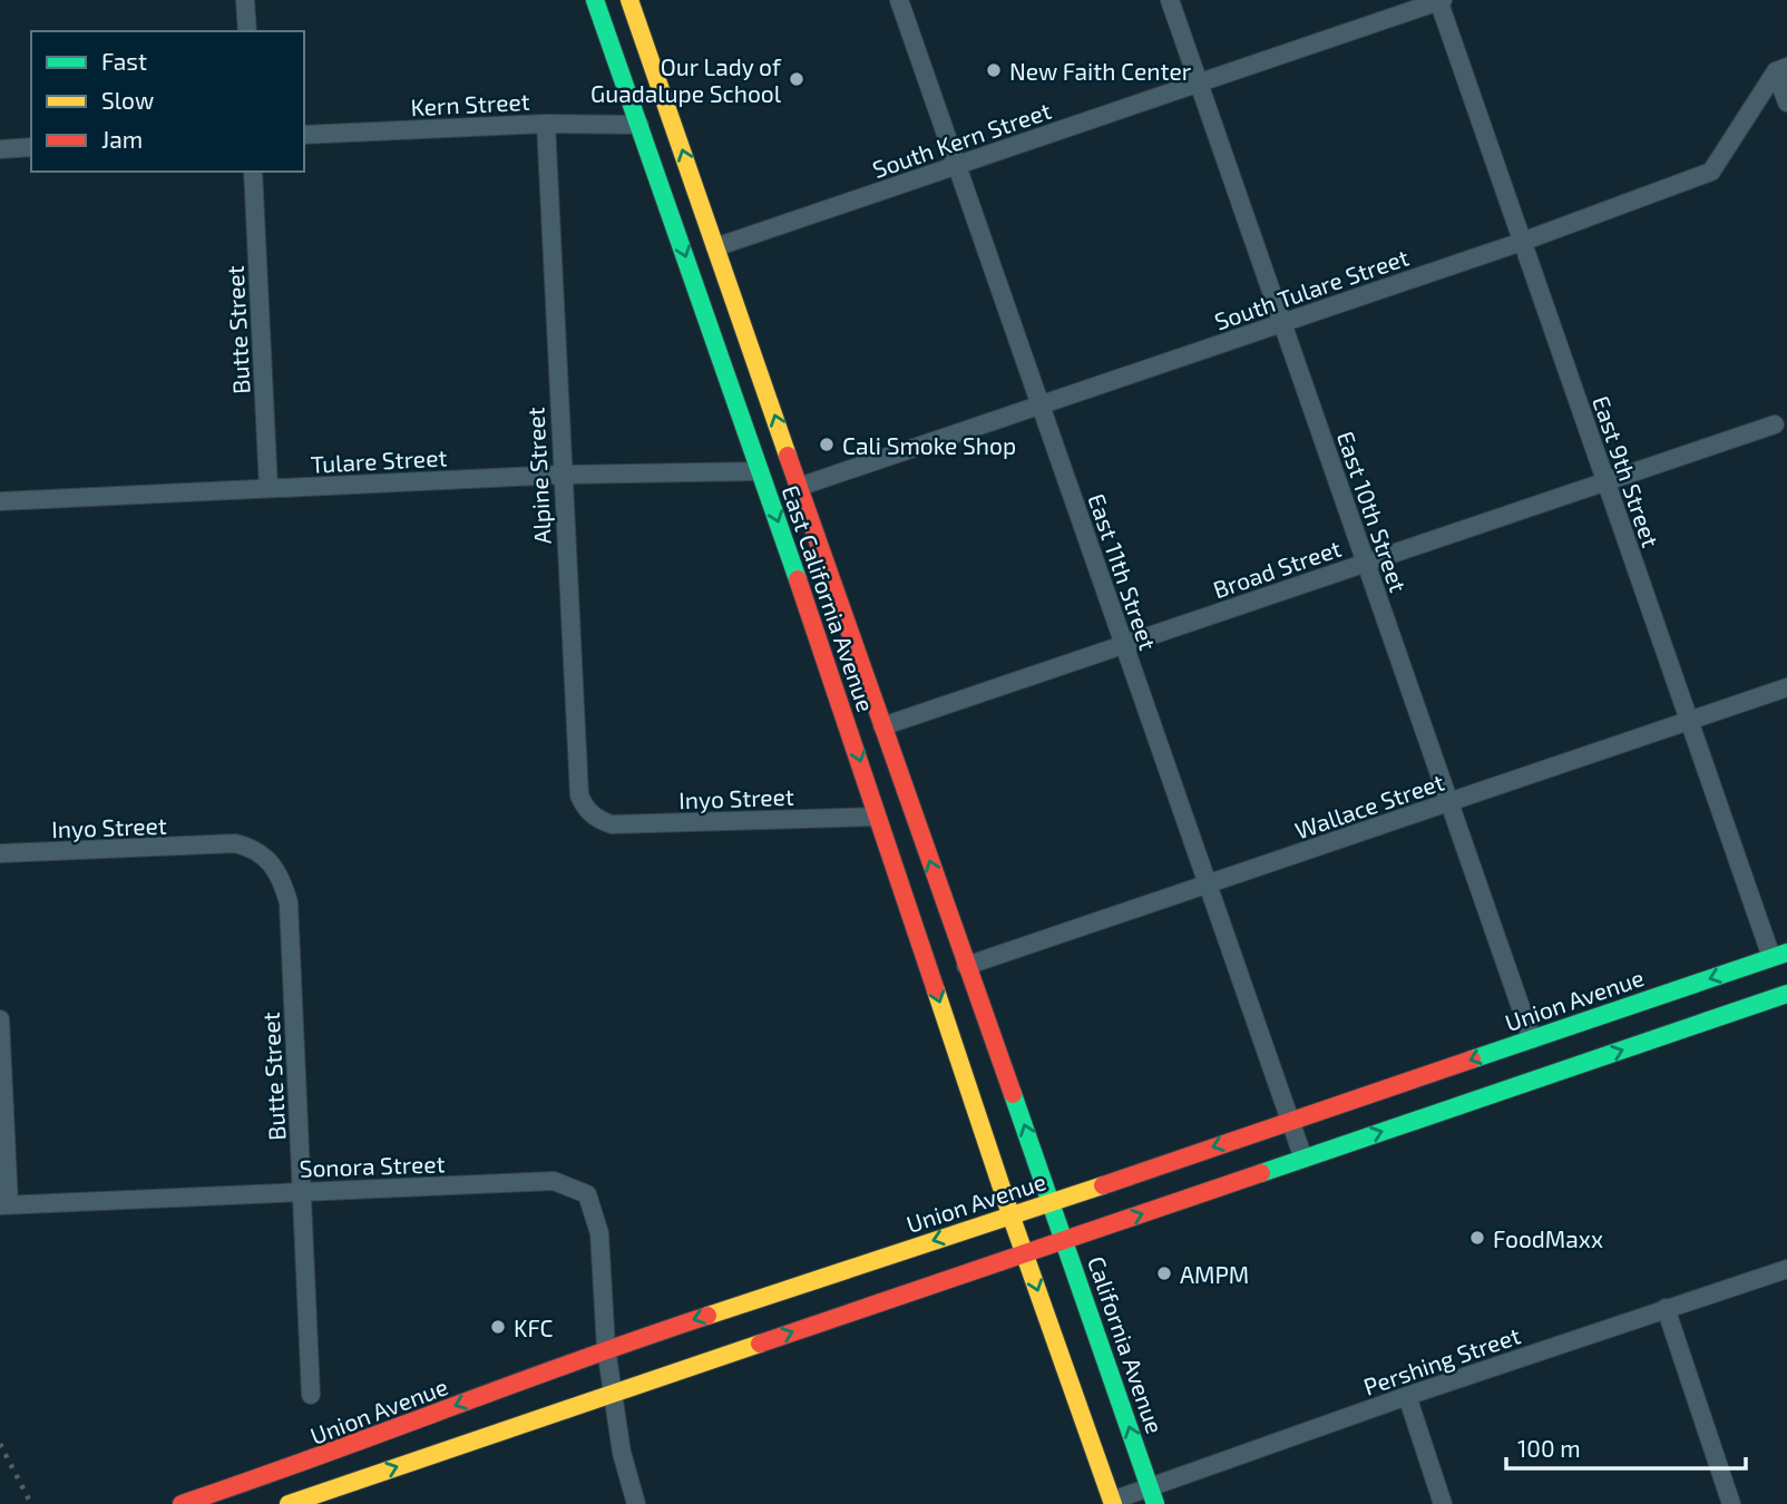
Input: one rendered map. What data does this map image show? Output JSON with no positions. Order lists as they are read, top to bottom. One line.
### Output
{"streets":{"main road":["East California Avenue","Union Avenue","California Avenue"],"street":["Kern Street","South Kern Street","South Tulare Street","Butte Street","Tulare Street","East 9th Street","Alpine Street","East 10th Street","Broad Street","East 11th Street","Inyo Street","Wallace Street","Sonora Street","Pershing Street"]},"crossings":[["Kern Street","Alpine Street"],["Kern Street","East California Avenue"],["South Kern Street","East 9th Street"],["South Kern Street","East 10th Street"],["South Kern Street","East 11th Street"],["South Kern Street","East California Avenue"],["South Tulare Street","East 9th Street"],["South Tulare Street","East 10th Street"],["South Tulare Street","East 11th Street"],["South Tulare Street","East California Avenue"],["Butte Street","Tulare Street"],["Butte Street","Inyo Street"],["Butte Street","Sonora Street"],["Tulare Street","Alpine Street"],["Tulare Street","East California Avenue"],["East 9th Street","Broad Street"],["East 9th Street","Wallace Street"],["East 9th Street","Union Avenue"],["Alpine Street","Inyo Street"],["East 10th Street","Broad Street"],["East 10th Street","Wallace Street"],["East 10th Street","Union Avenue"],["Broad Street","East 11th Street"],["Broad Street","East California Avenue"],["East 11th Street","Wallace Street"],["East 11th Street","Union Avenue"],["East California Avenue","Inyo Street"],["East California Avenue","Wallace Street"],["East California Avenue","Union Avenue"],["East California Avenue","California Avenue"],["Union Avenue","Sonora Street"],["Union Avenue","California Avenue"],["California Avenue","Pershing Street"]],"places":["New Faith Center","Our Lady of Guadalupe School","Cali Smoke Shop","FoodMaxx","AMPM","KFC"],"legend":["Fast","Slow","Jam"],"scale_bar":"100 m"}
